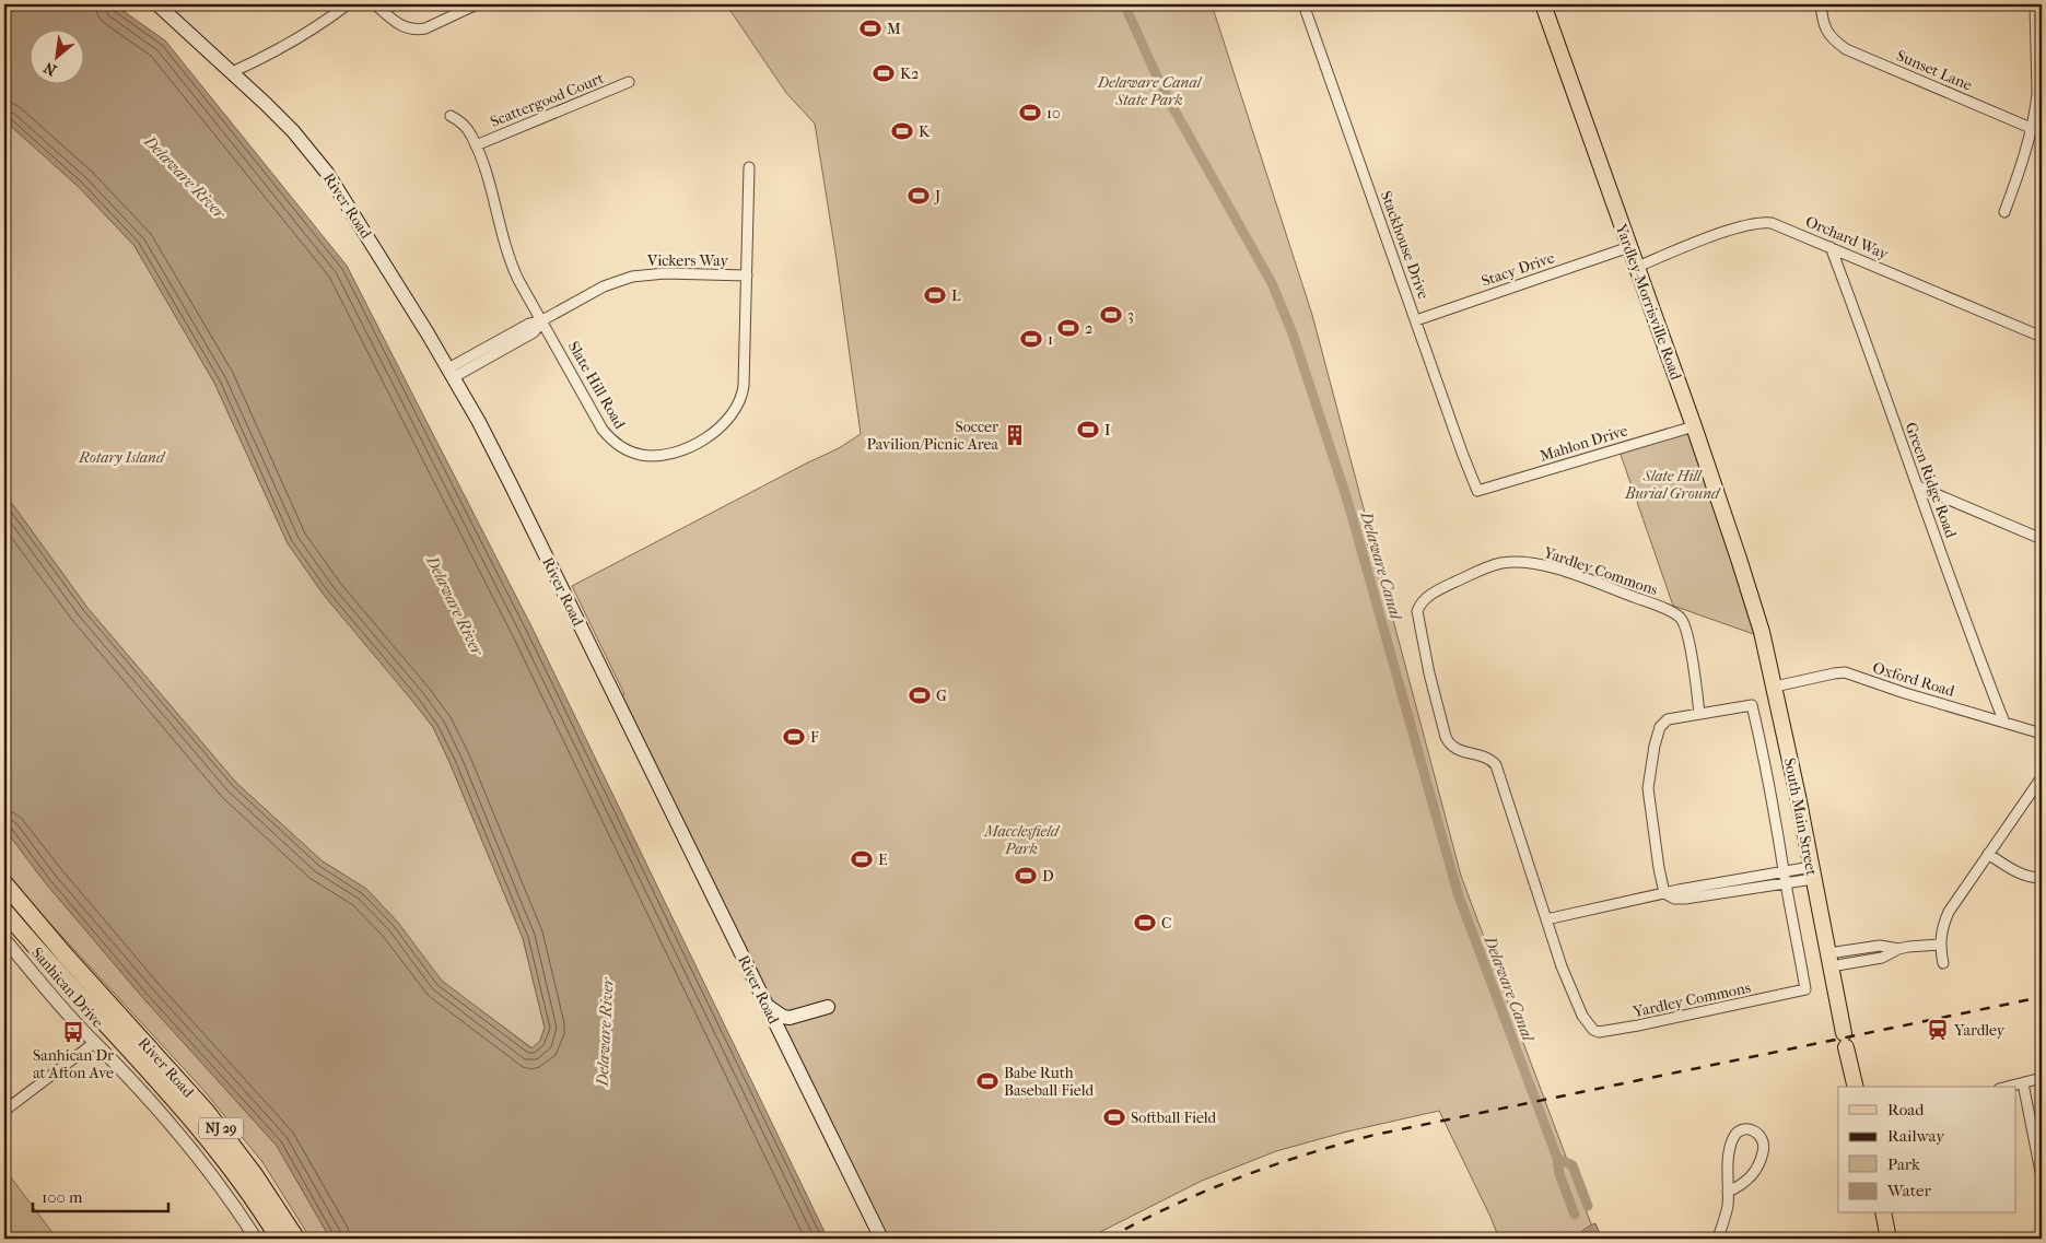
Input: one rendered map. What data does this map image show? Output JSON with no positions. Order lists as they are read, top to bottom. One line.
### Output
{"streets":{"highway":["River Road","NJ 29"],"main road":["Yardley-Morrisville Road","South Main Street"],"street":["Sunset Lane","Scattergood Court","Orchard Way","Stackhouse Drive","Vickers Way","Stacy Drive","Slate Hill Road","Mahlon Drive","Green Ridge Road","Yardley Commons","Oxford Road","Sanhican Drive"]},"crossings":[["Scattergood Court","Slate Hill Road"],["River Road","Vickers Way"],["Orchard Way","Yardley-Morrisville Road"],["Orchard Way","Green Ridge Road"],["Stackhouse Drive","Stacy Drive"],["Stackhouse Drive","Mahlon Drive"],["Vickers Way","Slate Hill Road"],["Stacy Drive","Yardley-Morrisville Road"],["Yardley-Morrisville Road","Mahlon Drive"],["Yardley-Morrisville Road","South Main Street"],["Green Ridge Road","Oxford Road"],["Oxford Road","South Main Street"]],"water":["Delaware River","Delaware Canal"],"parks":["Delaware Canal State Park","Rotary Island","Slate Hill Burial Ground","Macclesfield Park"],"places":{"sports":["M","K2","10","K","J","L","3","2","1","I","G","F","E","D","C","Babe Ruth Baseball Field","Softball Field"],"building":["Soccer Pavilion/Picnic Area"],"station":["Yardley"],"bus stop":["Sanhican Dr at Afton Ave"]},"legend":["Road","Railway","Park","Water"],"scale_bar":"100 m","north":"bottom left"}
